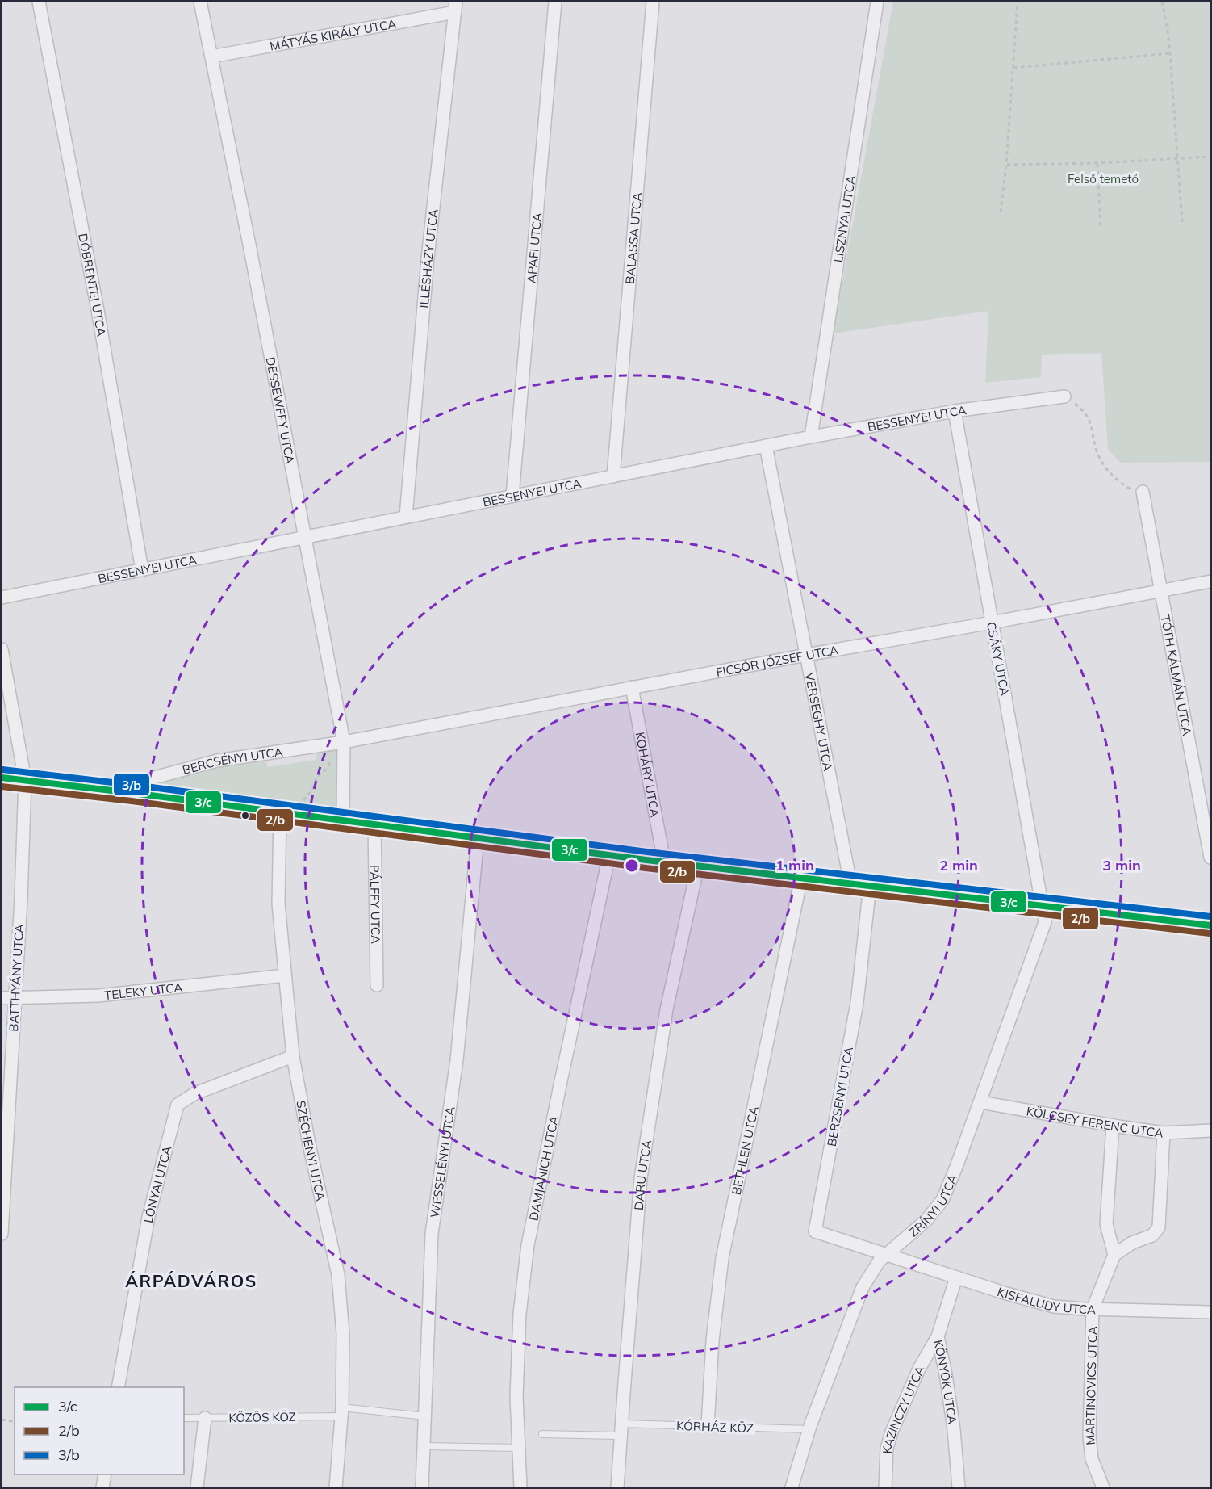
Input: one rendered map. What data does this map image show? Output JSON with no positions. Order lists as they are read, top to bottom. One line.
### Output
{"streets":{"street":["MÁTYÁS KIRÁLY UTCA","LISZNYAI UTCA","BALASSA UTCA","APAFI UTCA","ILLÉSHÁZY UTCA","DÖBRENTEI UTCA","DESSEWFFY UTCA","BESSENYEI UTCA","CSÁKY UTCA","FICSÓR JÓZSEF UTCA","TÓTH KÁLMÁN UTCA","VERSEGHY UTCA","BERCSÉNYI UTCA","KOHÁRY UTCA","PÁLFFY UTCA","BATTHYÁNY UTCA","TELEKY UTCA","BERZSENYI UTCA","KÖLCSEY FERENC UTCA","SZÉCHENYI UTCA","BETHLEN UTCA","WESSELÉNYI UTCA","DAMJANICH UTCA","DARU UTCA","LÓNYAI UTCA","ZRÍNYI UTCA","KISFALUDY UTCA","KÖNYÖK UTCA","MARTINOVICS UTCA","KAZINCZY UTCA"],"lane":["KÖZÖS KÖZ","KÓRHÁZ KÖZ"]},"crossings":[["MÁTYÁS KIRÁLY UTCA","ILLÉSHÁZY UTCA"],["MÁTYÁS KIRÁLY UTCA","DESSEWFFY UTCA"],["LISZNYAI UTCA","BESSENYEI UTCA"],["BALASSA UTCA","BESSENYEI UTCA"],["APAFI UTCA","BESSENYEI UTCA"],["ILLÉSHÁZY UTCA","BESSENYEI UTCA"],["DÖBRENTEI UTCA","BESSENYEI UTCA"],["DESSEWFFY UTCA","BESSENYEI UTCA"],["DESSEWFFY UTCA","FICSÓR JÓZSEF UTCA"],["DESSEWFFY UTCA","BERCSÉNYI UTCA"],["BESSENYEI UTCA","CSÁKY UTCA"],["BESSENYEI UTCA","VERSEGHY UTCA"],["CSÁKY UTCA","FICSÓR JÓZSEF UTCA"],["CSÁKY UTCA","ZRÍNYI UTCA"],["FICSÓR JÓZSEF UTCA","TÓTH KÁLMÁN UTCA"],["FICSÓR JÓZSEF UTCA","VERSEGHY UTCA"],["FICSÓR JÓZSEF UTCA","BERCSÉNYI UTCA"],["FICSÓR JÓZSEF UTCA","KOHÁRY UTCA"],["BATTHYÁNY UTCA","TELEKY UTCA"],["TELEKY UTCA","SZÉCHENYI UTCA"],["BERZSENYI UTCA","ZRÍNYI UTCA"],["BERZSENYI UTCA","KISFALUDY UTCA"],["KÖLCSEY FERENC UTCA","ZRÍNYI UTCA"],["SZÉCHENYI UTCA","LÓNYAI UTCA"],["SZÉCHENYI UTCA","KÖZÖS KÖZ"],["BETHLEN UTCA","KÓRHÁZ KÖZ"],["DARU UTCA","KÓRHÁZ KÖZ"],["ZRÍNYI UTCA","KISFALUDY UTCA"],["ZRÍNYI UTCA","KÓRHÁZ KÖZ"],["KISFALUDY UTCA","KÖNYÖK UTCA"],["KISFALUDY UTCA","MARTINOVICS UTCA"],["KÖNYÖK UTCA","KAZINCZY UTCA"]],"districts":["ÁRPÁDVÁROS"],"parks":["Felső temető"],"lines":["transit line 3/b","transit line 3/c","transit line 2/b"],"legend":["3/c","2/b","3/b"],"rings":["1 min","2 min","3 min"]}
